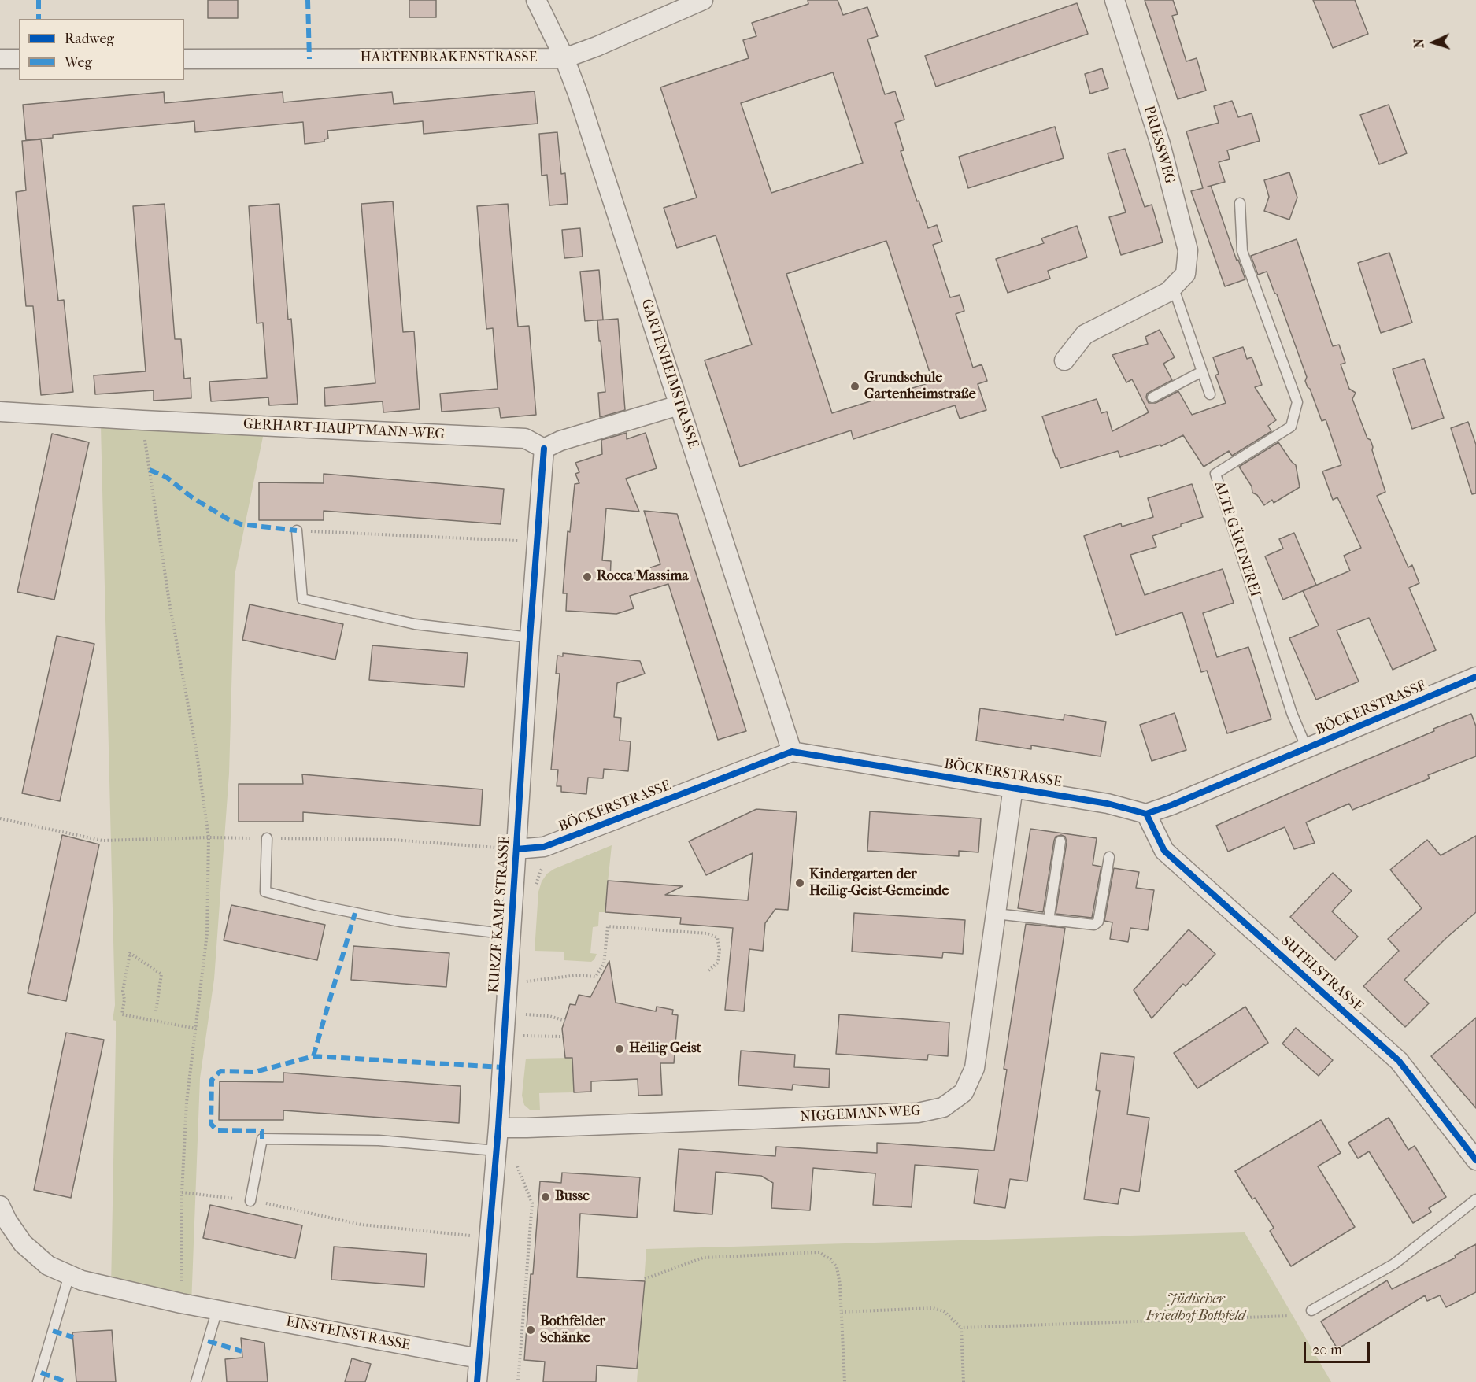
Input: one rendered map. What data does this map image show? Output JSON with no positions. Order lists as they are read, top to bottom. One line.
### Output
{"streets":{"street":["HARTENBRAKENSTRASSE","PRIESSWEG","GARTENHEIMSTRASSE","GERHART-HAUPTMANN-WEG","BÖCKERSTRASSE","KURZE-KAMP-STRASSE","SUTELSTRASSE","NIGGEMANNWEG","EINSTEINSTRASSE"],"lane":["ALTE GÄRTNEREI"]},"crossings":[["HARTENBRAKENSTRASSE","GARTENHEIMSTRASSE"],["GARTENHEIMSTRASSE","BÖCKERSTRASSE"],["GERHART-HAUPTMANN-WEG","KURZE-KAMP-STRASSE"],["ALTE GÄRTNEREI","BÖCKERSTRASSE"],["BÖCKERSTRASSE","KURZE-KAMP-STRASSE"],["BÖCKERSTRASSE","SUTELSTRASSE"],["BÖCKERSTRASSE","NIGGEMANNWEG"],["KURZE-KAMP-STRASSE","NIGGEMANNWEG"],["KURZE-KAMP-STRASSE","EINSTEINSTRASSE"]],"parks":["Jüdischer Friedhof Bothfeld"],"places":["Grundschule Gartenheimstraße","Rocca Massima","Kindergarten der Heilig-Geist-Gemeinde","Heilig Geist","Busse","Bothfelder Schänke"],"legend":["Radweg","Weg"],"scale_bar":"20 m","north":"left"}
